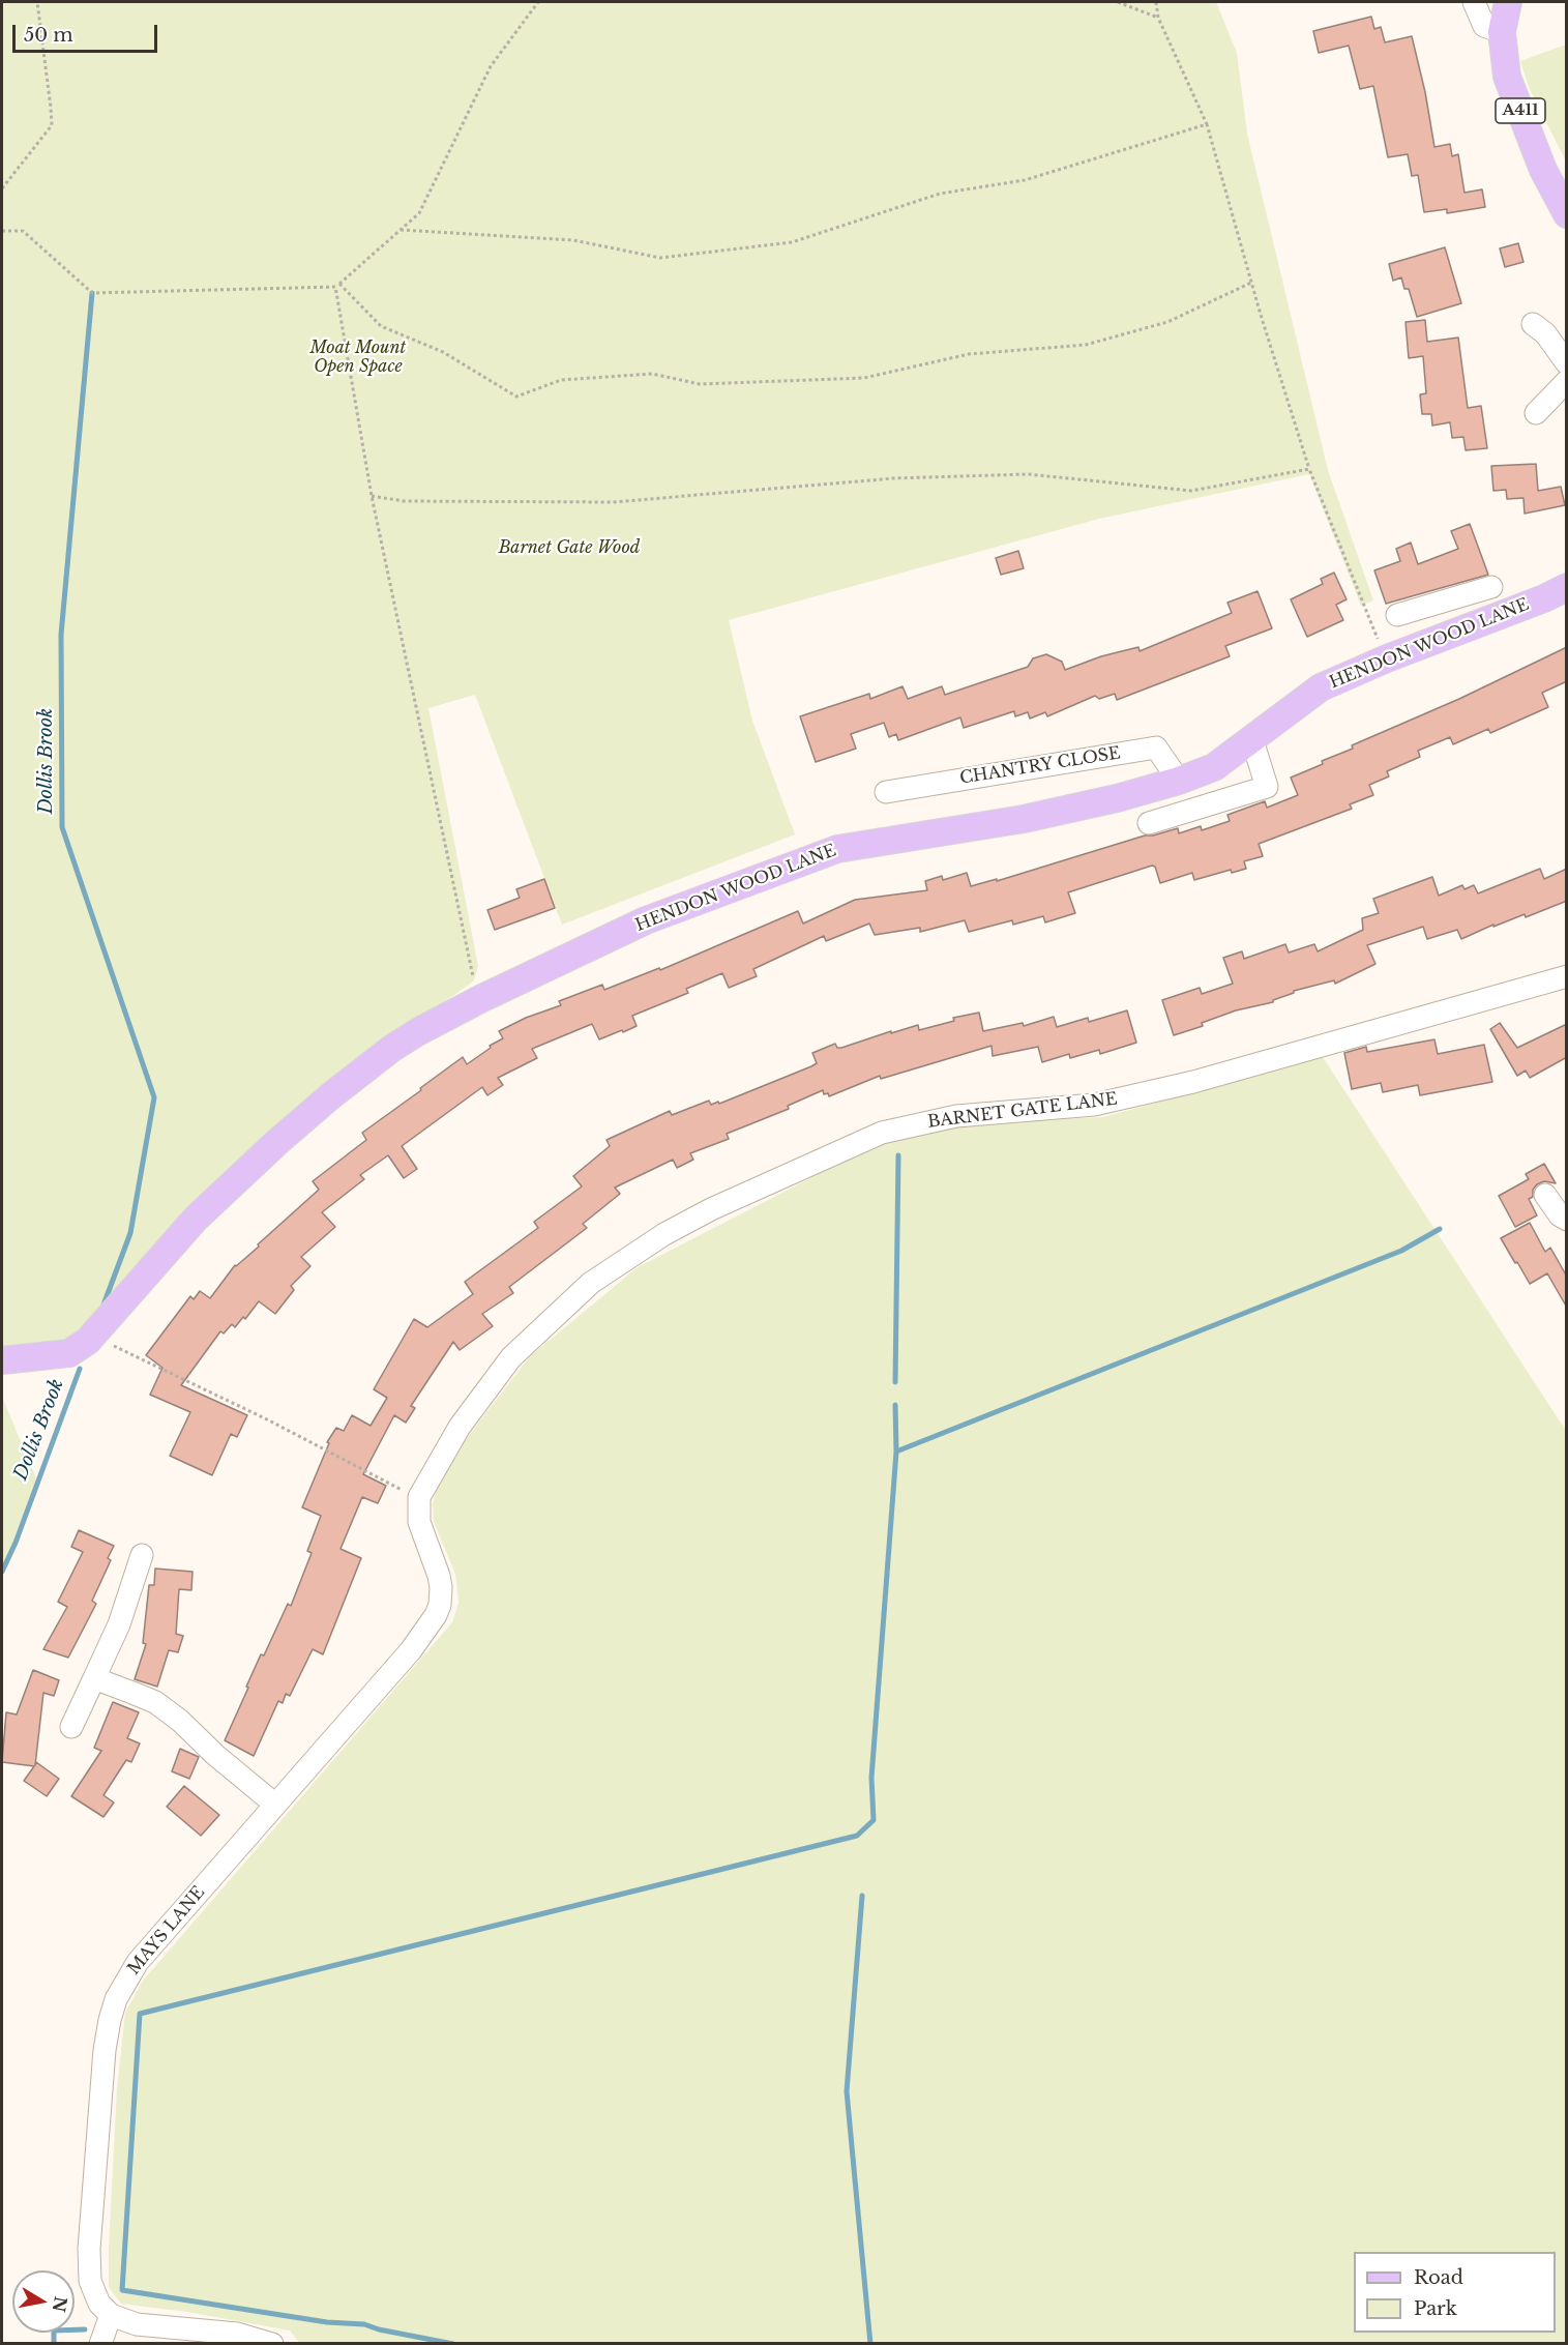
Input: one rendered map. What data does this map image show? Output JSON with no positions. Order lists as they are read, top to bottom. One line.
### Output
{"streets":{"main road":["A411","HENDON WOOD LANE"],"street":["CHANTRY CLOSE","BARNET GATE LANE","MAYS LANE"]},"crossings":[["HENDON WOOD LANE","CHANTRY CLOSE"],["BARNET GATE LANE","MAYS LANE"]],"water":["Dollis Brook"],"parks":["Moat Mount Open Space","Barnet Gate Wood"],"legend":["Road","Park"],"scale_bar":"50 m","north":"right"}
